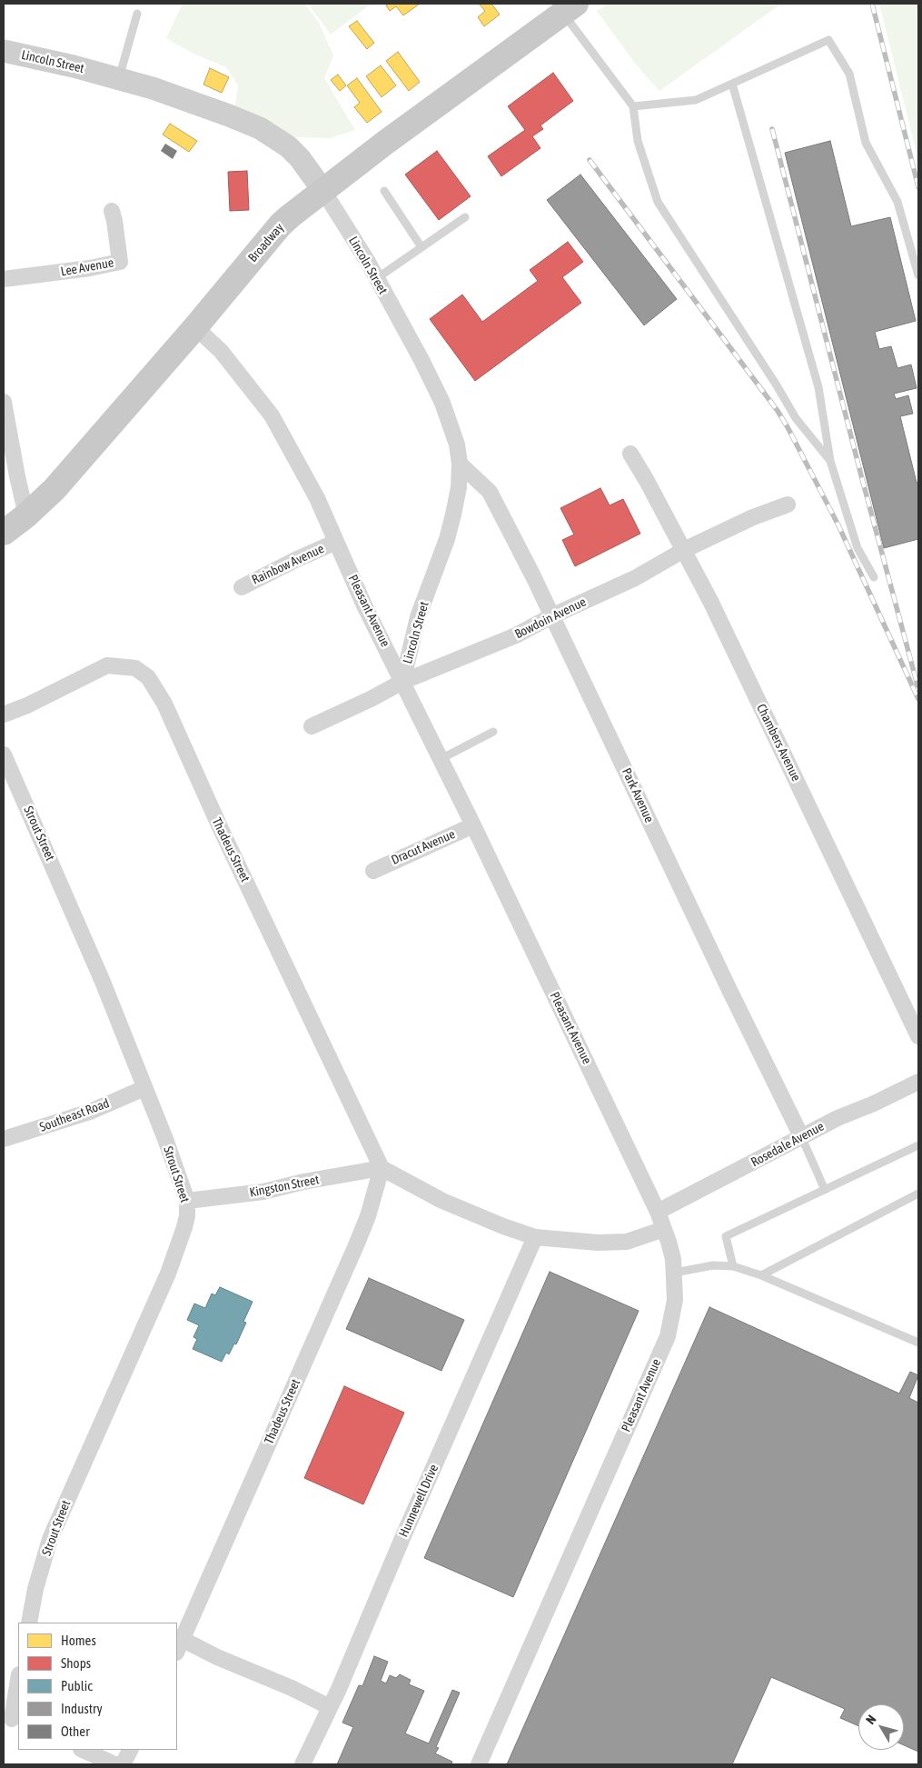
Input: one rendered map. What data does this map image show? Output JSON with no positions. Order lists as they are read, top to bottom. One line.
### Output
{"streets":{"main road":["Lincoln Street","Broadway"],"street":["Lee Avenue","Rainbow Avenue","Pleasant Avenue","Bowdoin Avenue","Chambers Avenue","Park Avenue","Strout Street","Dracut Avenue","Thadeus Street","Southeast Road","Rosedale Avenue","Kingston Street","Hunnewell Drive"]},"crossings":[["Lincoln Street","Broadway"],["Lincoln Street","Pleasant Avenue"],["Lincoln Street","Bowdoin Avenue"],["Lincoln Street","Park Avenue"],["Broadway","Pleasant Avenue"],["Rainbow Avenue","Pleasant Avenue"],["Pleasant Avenue","Bowdoin Avenue"],["Pleasant Avenue","Dracut Avenue"],["Pleasant Avenue","Rosedale Avenue"],["Bowdoin Avenue","Chambers Avenue"],["Bowdoin Avenue","Park Avenue"],["Park Avenue","Rosedale Avenue"],["Strout Street","Southeast Road"],["Strout Street","Kingston Street"],["Thadeus Street","Kingston Street"]],"legend":["Homes","Shops","Public","Industry","Other"],"north":"top left"}
